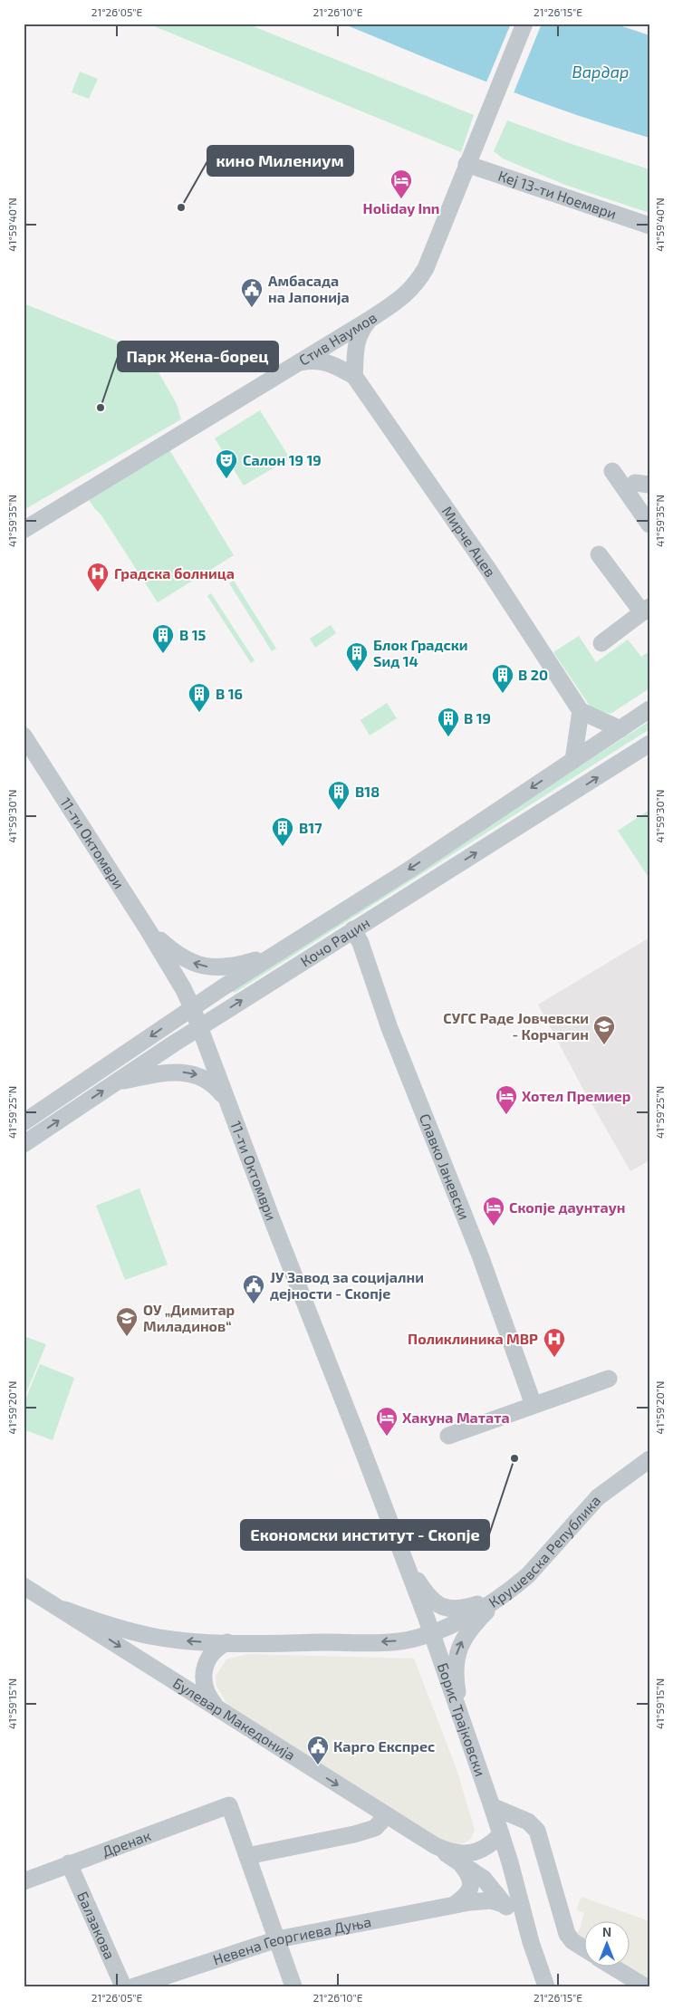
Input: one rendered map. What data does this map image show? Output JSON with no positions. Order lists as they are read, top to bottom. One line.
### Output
{"streets":{"street":["Кеј 13-ти Ноември","Стив Наумов","Мирче Ацев","11-ти Октомври","Кочо Рацин","Славко Јаневски","Крушевска Република","Булевар Македонија","Борис Трајковски","Дренак","Балзакова","Невена Георгиева Дуња"]},"crossings":[["Кеј 13-ти Ноември","Стив Наумов"],["Стив Наумов","Мирче Ацев"],["11-ти Октомври","Кочо Рацин"],["11-ти Октомври","Крушевска Република"],["11-ти Октомври","Булевар Македонија"],["11-ти Октомври","Борис Трајковски"],["Кочо Рацин","Славко Јаневски"],["Крушевска Република","Булевар Македонија"],["Крушевска Република","Борис Трајковски"],["Булевар Македонија","Борис Трајковски"],["Дренак","Балзакова"]],"water":["Вардар"],"places":{"hotel":["Holiday Inn","Хотел Премиер","Скопје даунтаун","Хакуна Матата"],"other":["кино Милениум","Парк Жена-борец","Економски институт - Скопје"],"public building":["Амбасада на Јапонија","ЈУ Завод за социјални дејности - Скопје","Карго Експрес"],"theatre":["Салон 19 19"],"hospital":["Градска болница","Поликлиника МВР"],"building":["B 15","Блок Градски Sид 14","B 20","B 16","B 19","B18","B17"],"school or university":["СУГС Раде Јовчевски - Корчагин","ОУ „Димитар Миладинов“"]},"north":"top","coordinates":["21°26'05\"E","21°26'10\"E","21°26'15\"E","41°59'40\"N","41°59'35\"N","41°59'30\"N","41°59'25\"N","41°59'20\"N","41°59'15\"N"]}
